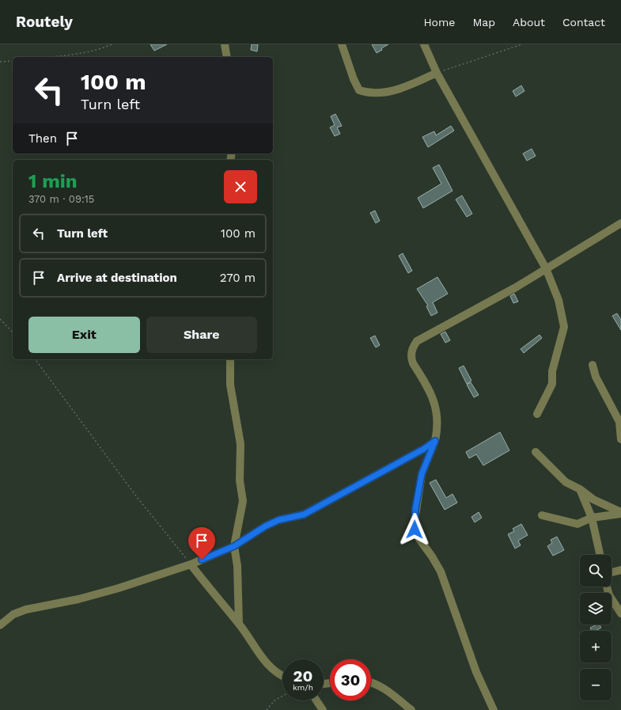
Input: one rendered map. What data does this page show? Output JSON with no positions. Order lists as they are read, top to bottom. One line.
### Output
{"page":{"header":"Routely","nav":["Home","Map","About","Contact"],"turn":["100 m","Turn left"],"then":"Then","heading":["1 min","370 m · 09:15"],"list":[{"name":"Turn left","value":"100 m"},{"name":"Arrive at destination","value":"270 m"}],"buttons":["Exit","Share"],"map_buttons":["+","−"],"speed":"20 km/h","limit":"30"}}
